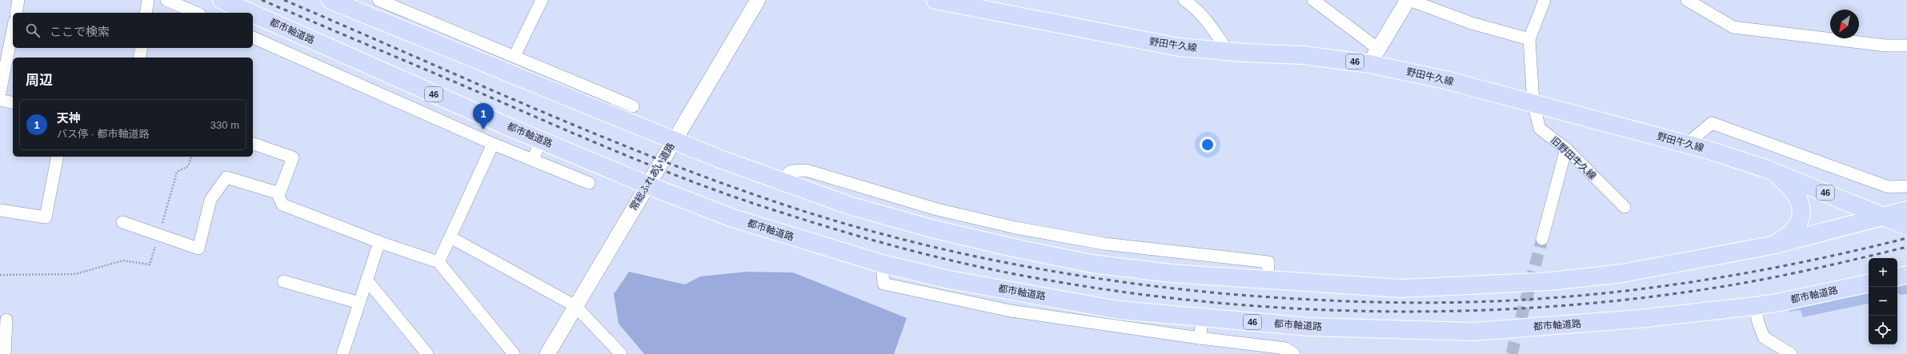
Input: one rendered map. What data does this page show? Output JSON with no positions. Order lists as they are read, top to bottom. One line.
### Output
{"streets":{"main road":["都市軸道路","野田牛久線","46"],"street":["旧野田牛久線","常総ふれあい道路"]},"crossings":[["都市軸道路","常総ふれあい道路"],["野田牛久線","旧野田牛久線"]],"north":"bottom left","page":{"search":"ここで検索","heading":"周辺","list":[{"mark":"1","name":"天神","note":"バス停 · 都市軸道路","value":"330 m"}],"pins":"1","map_buttons":["+","−"]}}
